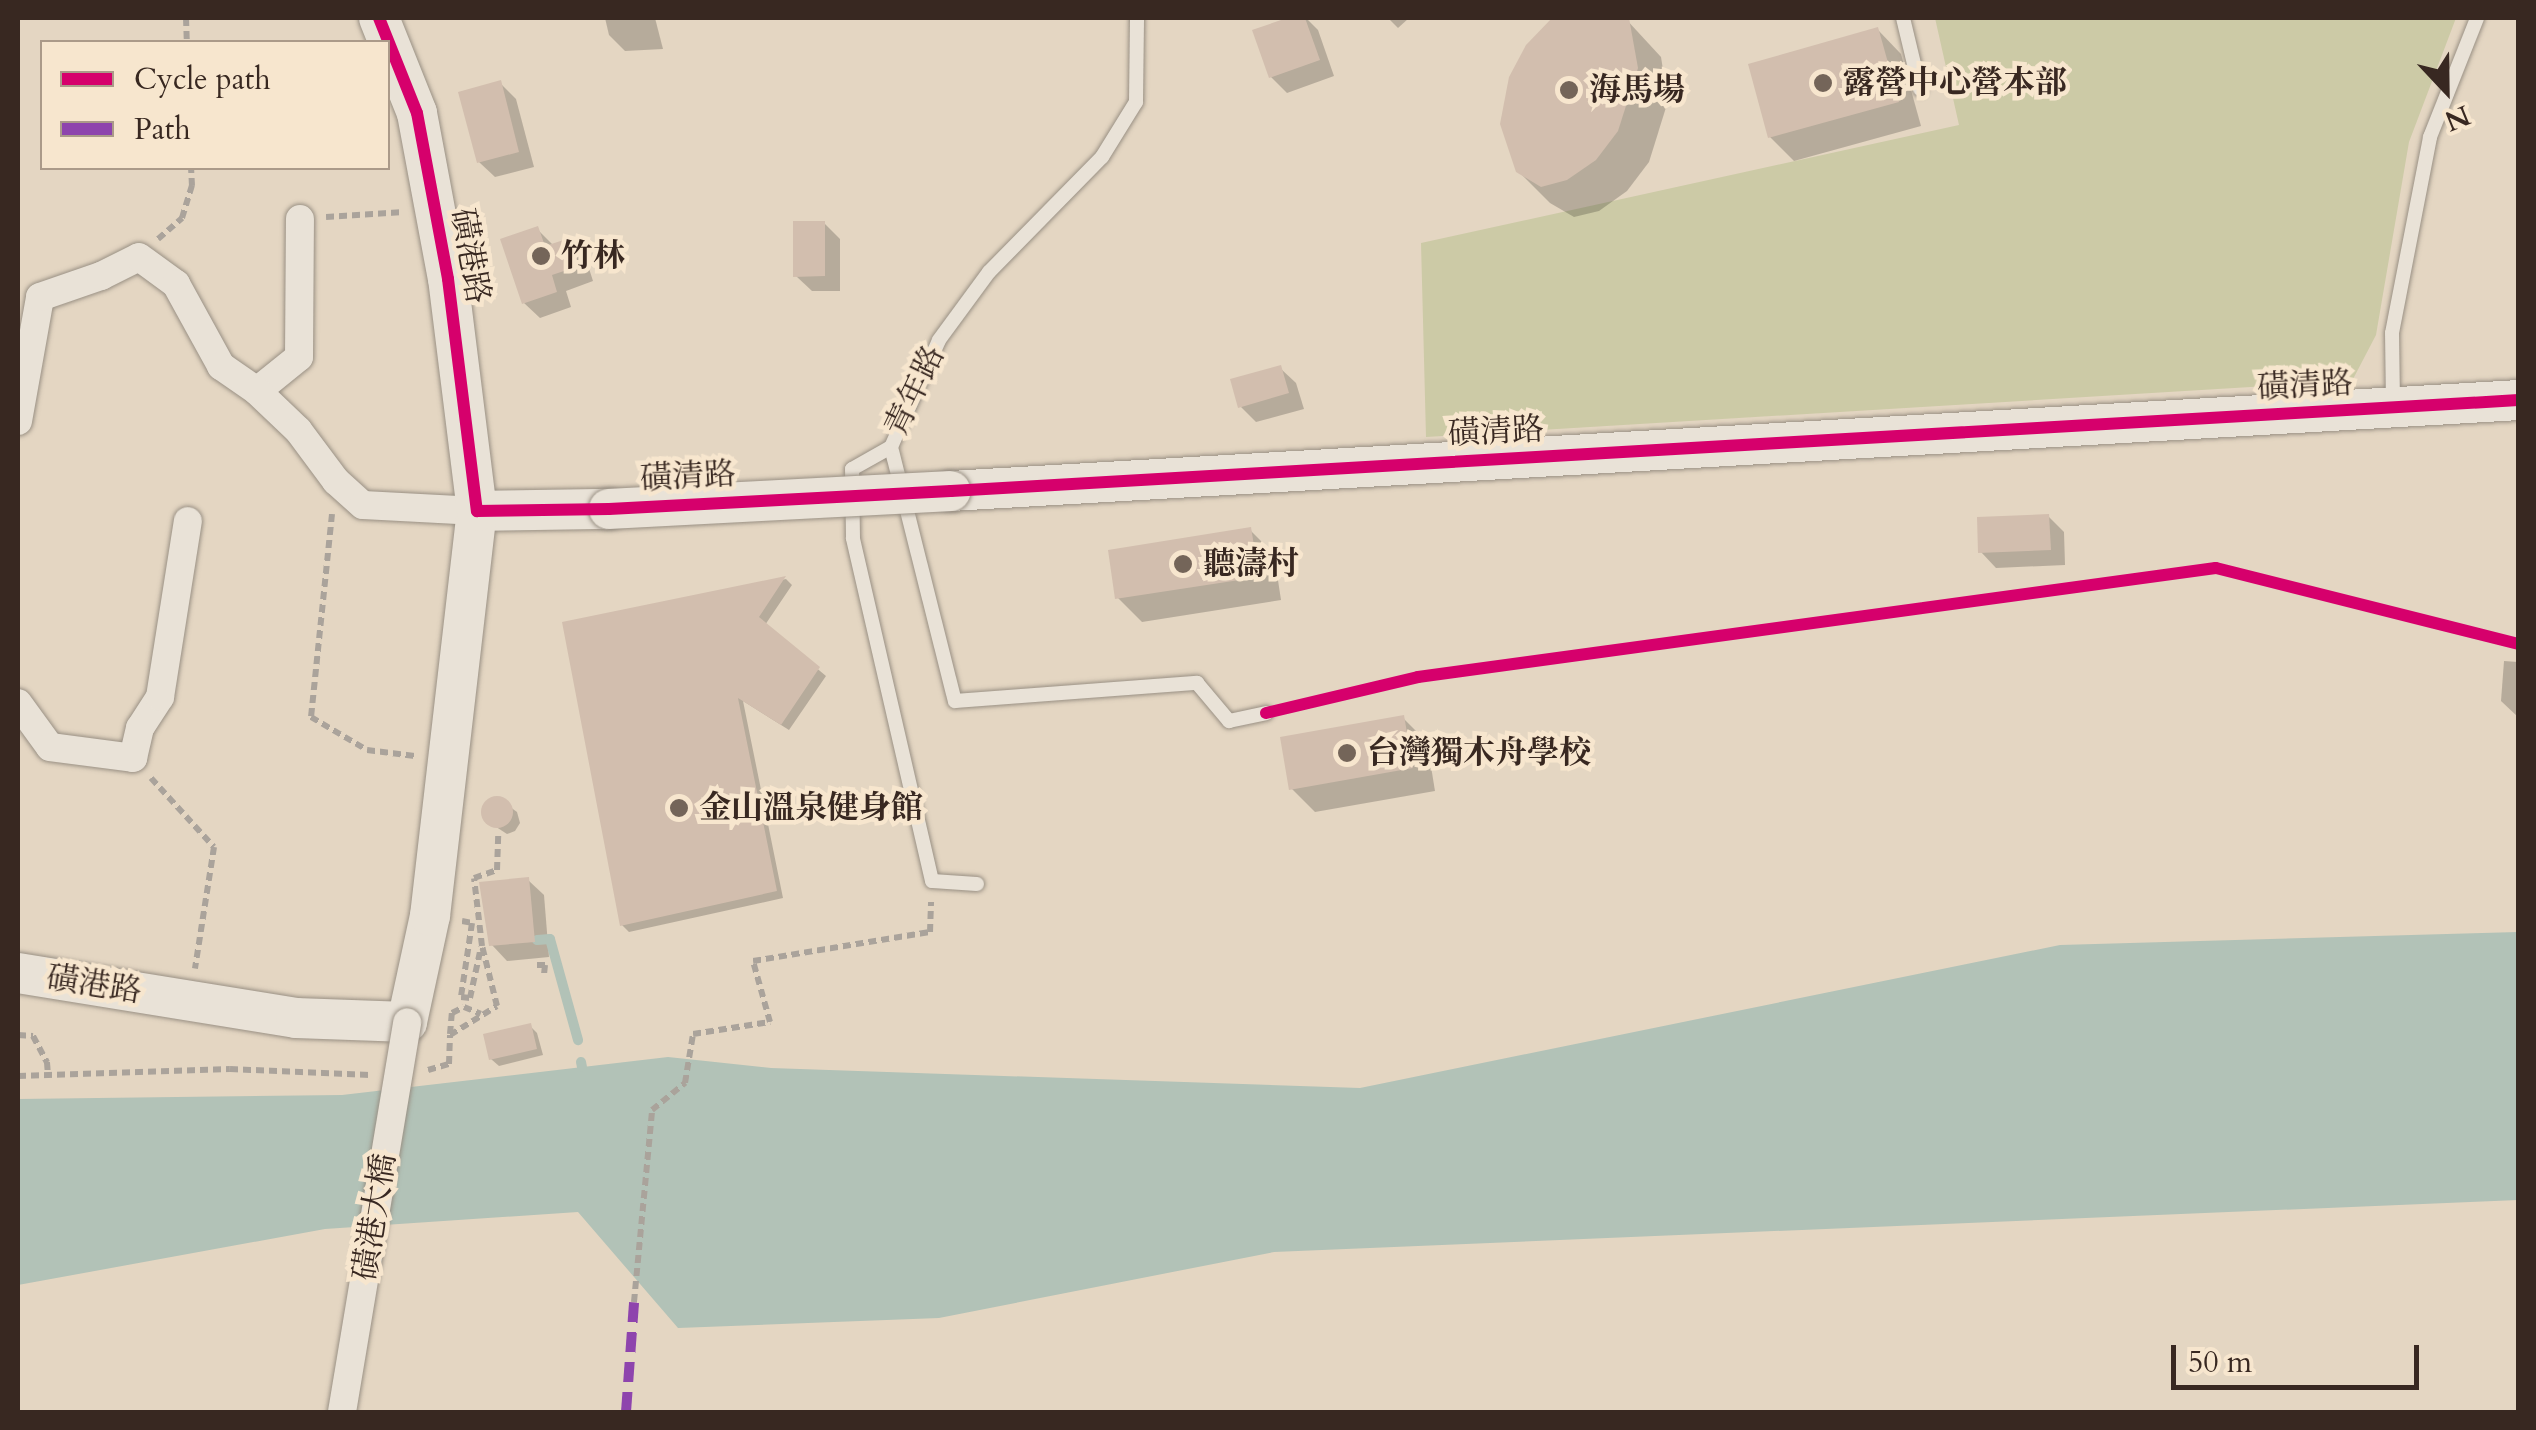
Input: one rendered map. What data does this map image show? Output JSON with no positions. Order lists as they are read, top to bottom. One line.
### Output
{"streets":{"street":["磺港路","磺清路","磺港大橋"],"lane":["青年路"]},"crossings":[["磺港路","磺清路"],["磺港路","磺港大橋"]],"places":["露營中心營本部","海馬場","竹林","聽濤村","台灣獨木舟學校","金山溫泉健身館"],"legend":["Cycle path","Path"],"scale_bar":"50 m","north":"bottom"}
